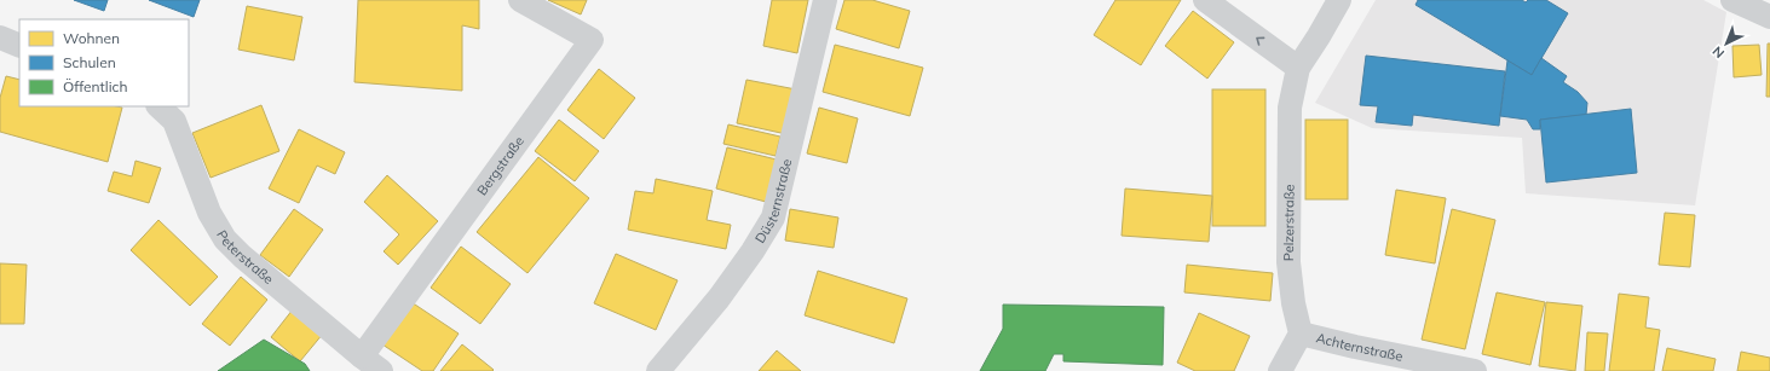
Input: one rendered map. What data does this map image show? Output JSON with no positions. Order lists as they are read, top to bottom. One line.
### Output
{"streets":{"street":["Bergstraße","Düsternstraße","Pelzerstraße","Peterstraße","Achternstraße"]},"crossings":[["Bergstraße","Peterstraße"],["Pelzerstraße","Achternstraße"]],"legend":["Wohnen","Schulen","Öffentlich"],"north":"bottom left"}
